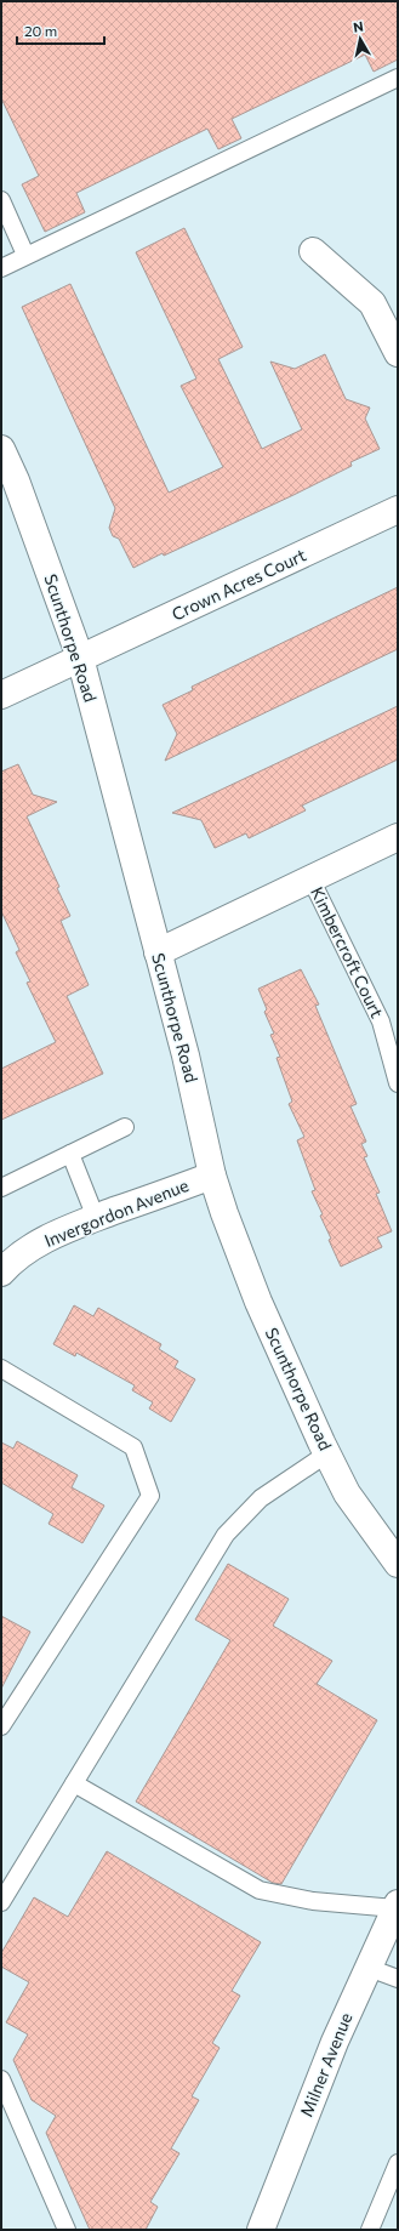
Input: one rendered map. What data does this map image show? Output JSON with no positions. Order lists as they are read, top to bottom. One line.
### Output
{"streets":{"street":["Crown Acres Court","Scunthorpe Road","Kimbercroft Court","Invergordon Avenue","Milner Avenue"]},"crossings":[["Crown Acres Court","Scunthorpe Road"],["Scunthorpe Road","Kimbercroft Court"],["Scunthorpe Road","Invergordon Avenue"]],"scale_bar":"20 m","north":"top"}
